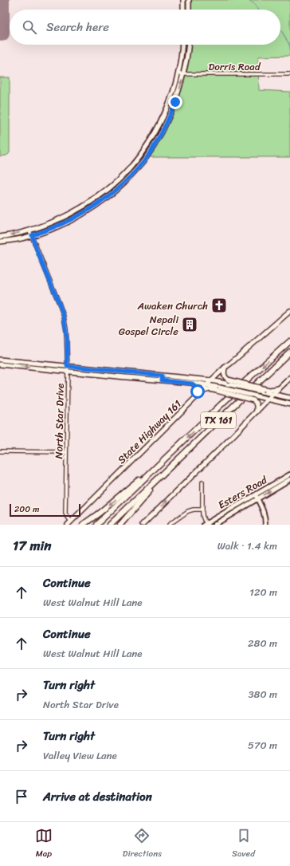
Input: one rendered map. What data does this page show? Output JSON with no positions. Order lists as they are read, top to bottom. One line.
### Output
{"streets":{"highway":["TX 161"],"main road":["State Highway 161"],"street":["Dorris Road","North Star Drive","Esters Road"]},"crossings":[["North Star Drive","State Highway 161"]],"places":{"church":["Awaken Church"],"building":["Nepali Gospel Circle"]},"scale_bar":"200 m","page":{"search":"Search here","scale":"200 m","heading":["17 min","Walk · 1.4 km"],"list":[["Continue","West Walnut Hill Lane","120 m"],["Continue","West Walnut Hill Lane","280 m"],["Turn right","North Star Drive","380 m"],["Turn right","Valley View Lane","570 m"],"Arrive at destination"],"nav":["Map","Directions","Saved"]}}
